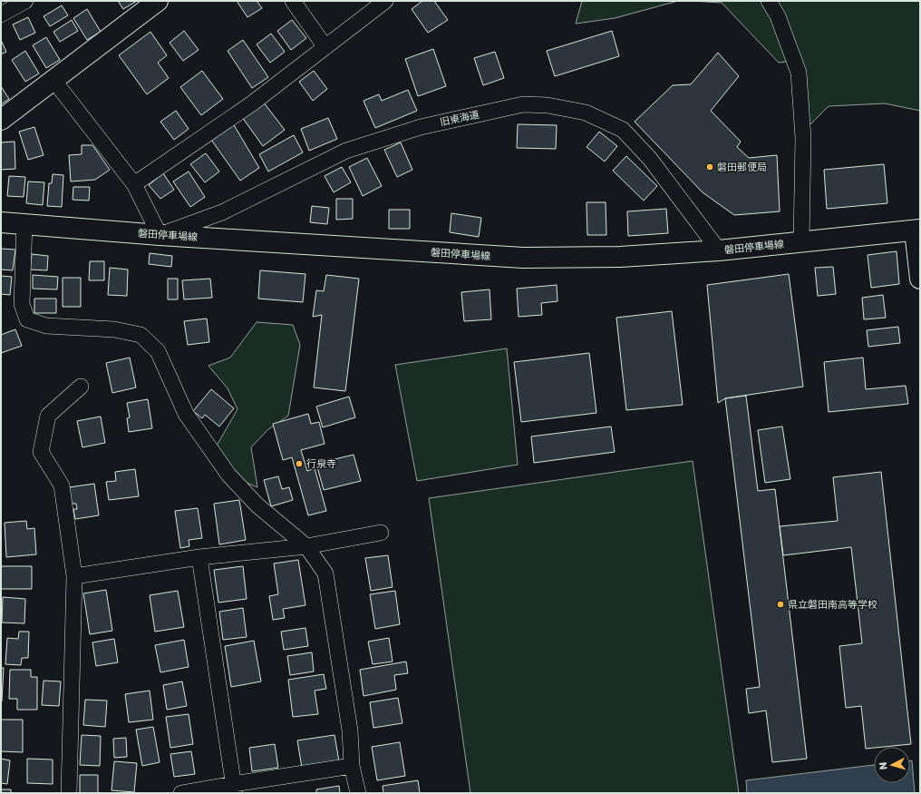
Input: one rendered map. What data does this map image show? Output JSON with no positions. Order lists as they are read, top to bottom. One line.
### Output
{"streets":{"main road":["磐田停車場線"],"street":["旧東海道"]},"crossings":[["旧東海道","磐田停車場線"]],"places":["磐田郵便局","行泉寺","県立磐田南高等学校"],"north":"left"}
